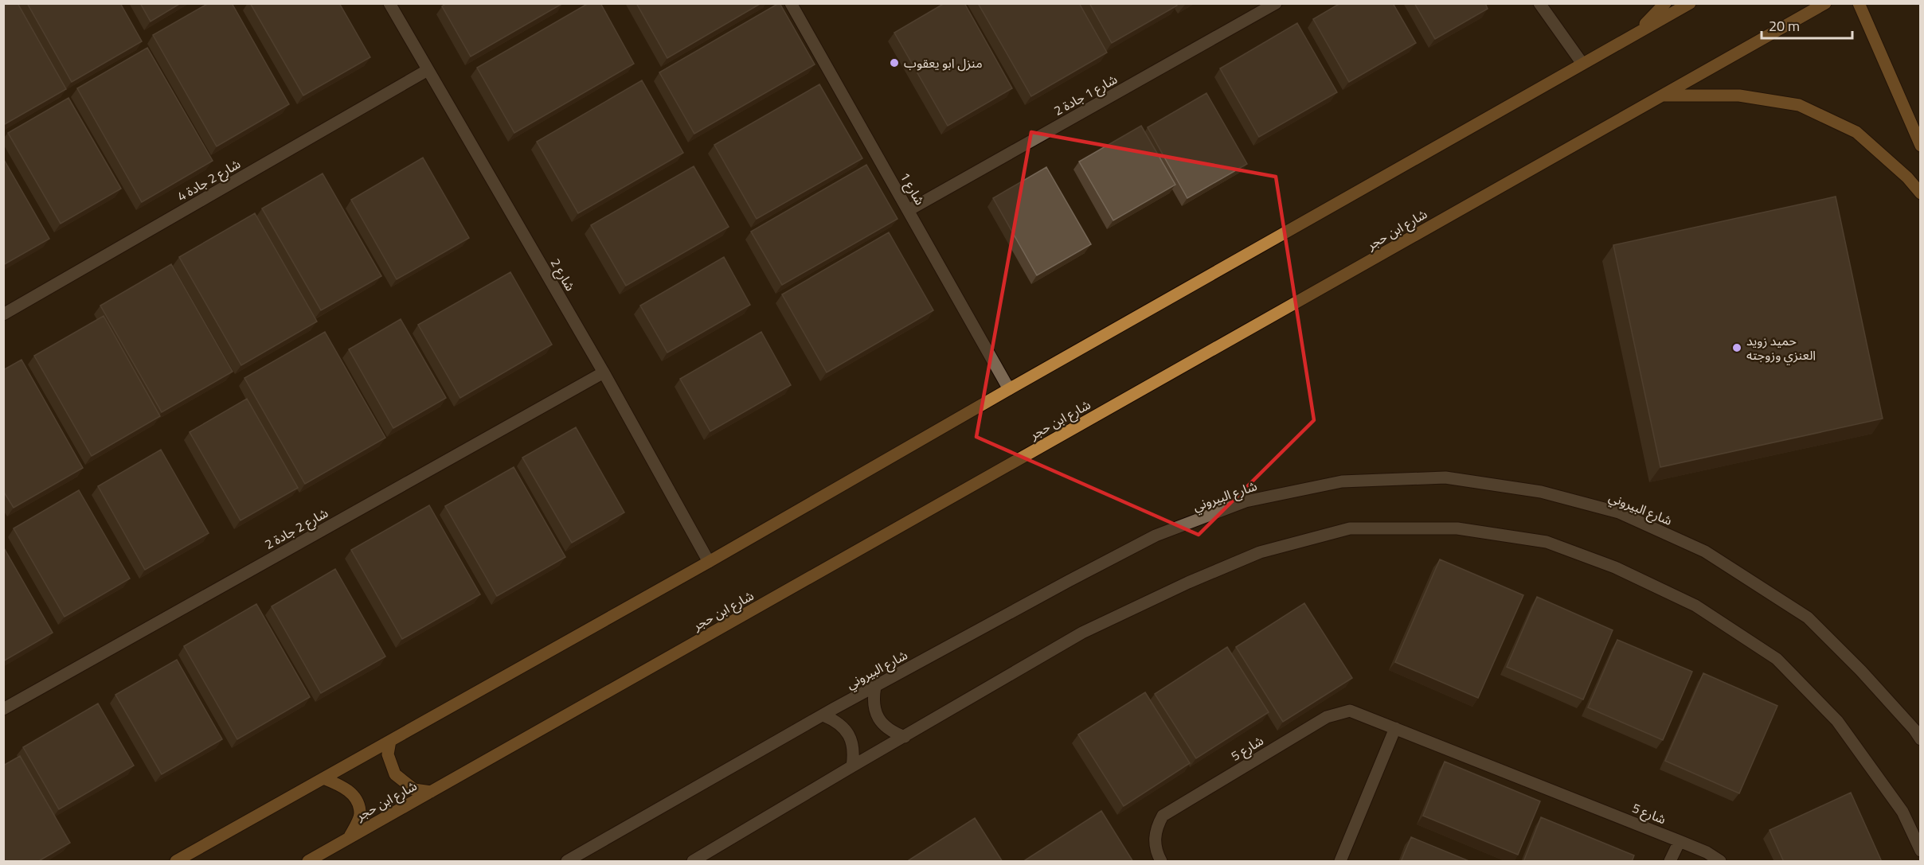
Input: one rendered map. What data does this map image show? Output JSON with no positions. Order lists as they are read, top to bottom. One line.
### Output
{"streets":{"main road":["شارع ابن حجر"],"street":["شارع 1 جادة 2","شارع 2 جادة 4","شارع 1","شارع 2","شارع البيروني","شارع 2 جادة 2","شارع 5"]},"crossings":[["شارع 1 جادة 2","شارع 1"],["شارع 2 جادة 4","شارع 2"],["شارع 2","شارع 2 جادة 2"]],"places":["منزل ابو يعقوب","حميد زويد العنزي وزوجته"],"scale_bar":"20 m"}
